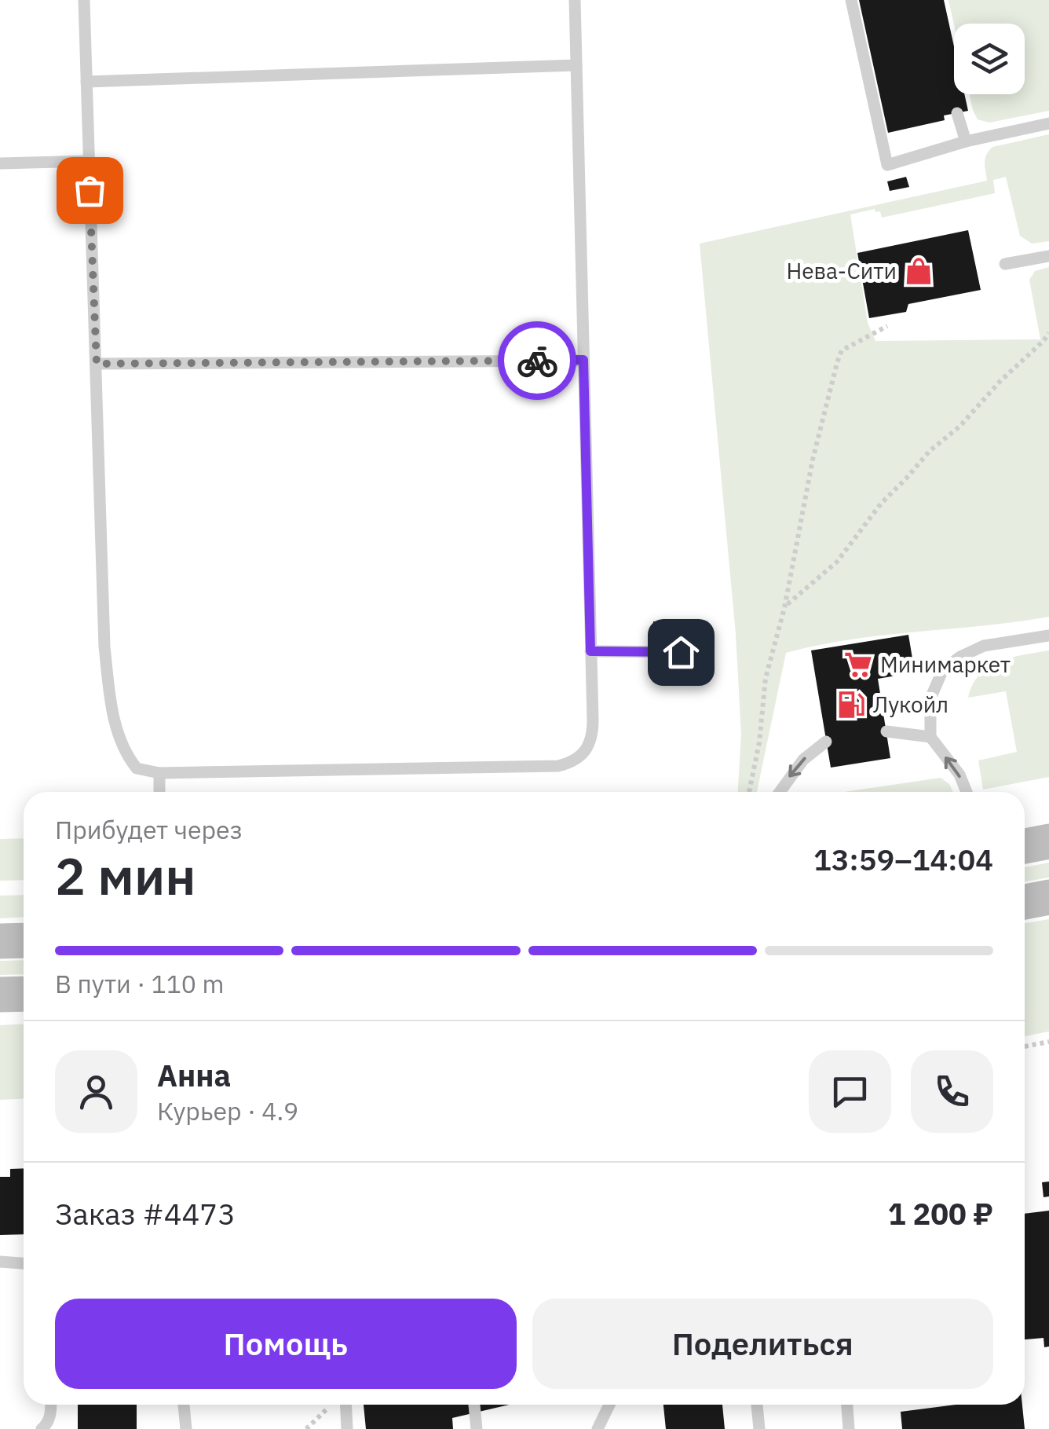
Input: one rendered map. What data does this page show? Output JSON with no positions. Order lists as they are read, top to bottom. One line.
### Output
{"places":{"shop":["Нева-Сити"],"supermarket":["Минимаркет"],"fuel station":["Лукойл"]},"page":{"heading":["2 мин","Прибудет через","13:59–14:04"],"panel":["Анна","Курьер · 4.9","Заказ #4473","1 200 ₽"],"bar":"В пути · 110 m","buttons":["Помощь","Поделиться"]}}
